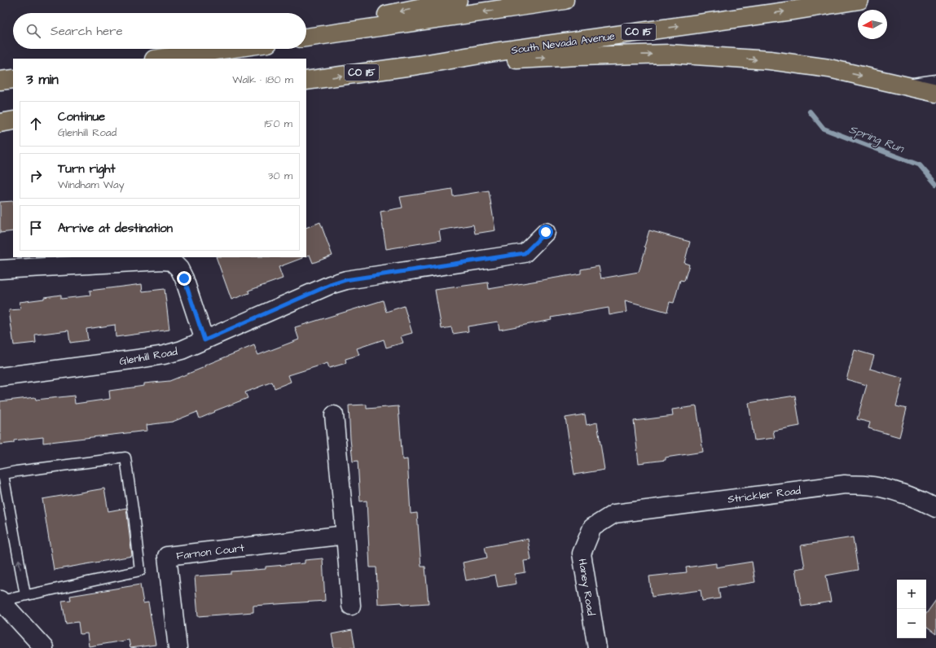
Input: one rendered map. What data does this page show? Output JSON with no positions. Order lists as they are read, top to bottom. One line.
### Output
{"streets":{"highway":["CO 115","South Nevada Avenue"],"street":["Glenhill Road","Strickler Road","Farnon Court","Haney Road"]},"crossings":[["Strickler Road","Haney Road"]],"water":["Spring Run"],"north":"left","page":{"search":"Search here","heading":["3 min","Walk · 180 m"],"list":[["Continue","Glenhill Road","150 m"],["Turn right","Windham Way","30 m"],"Arrive at destination"],"map_buttons":["+","−"]}}
